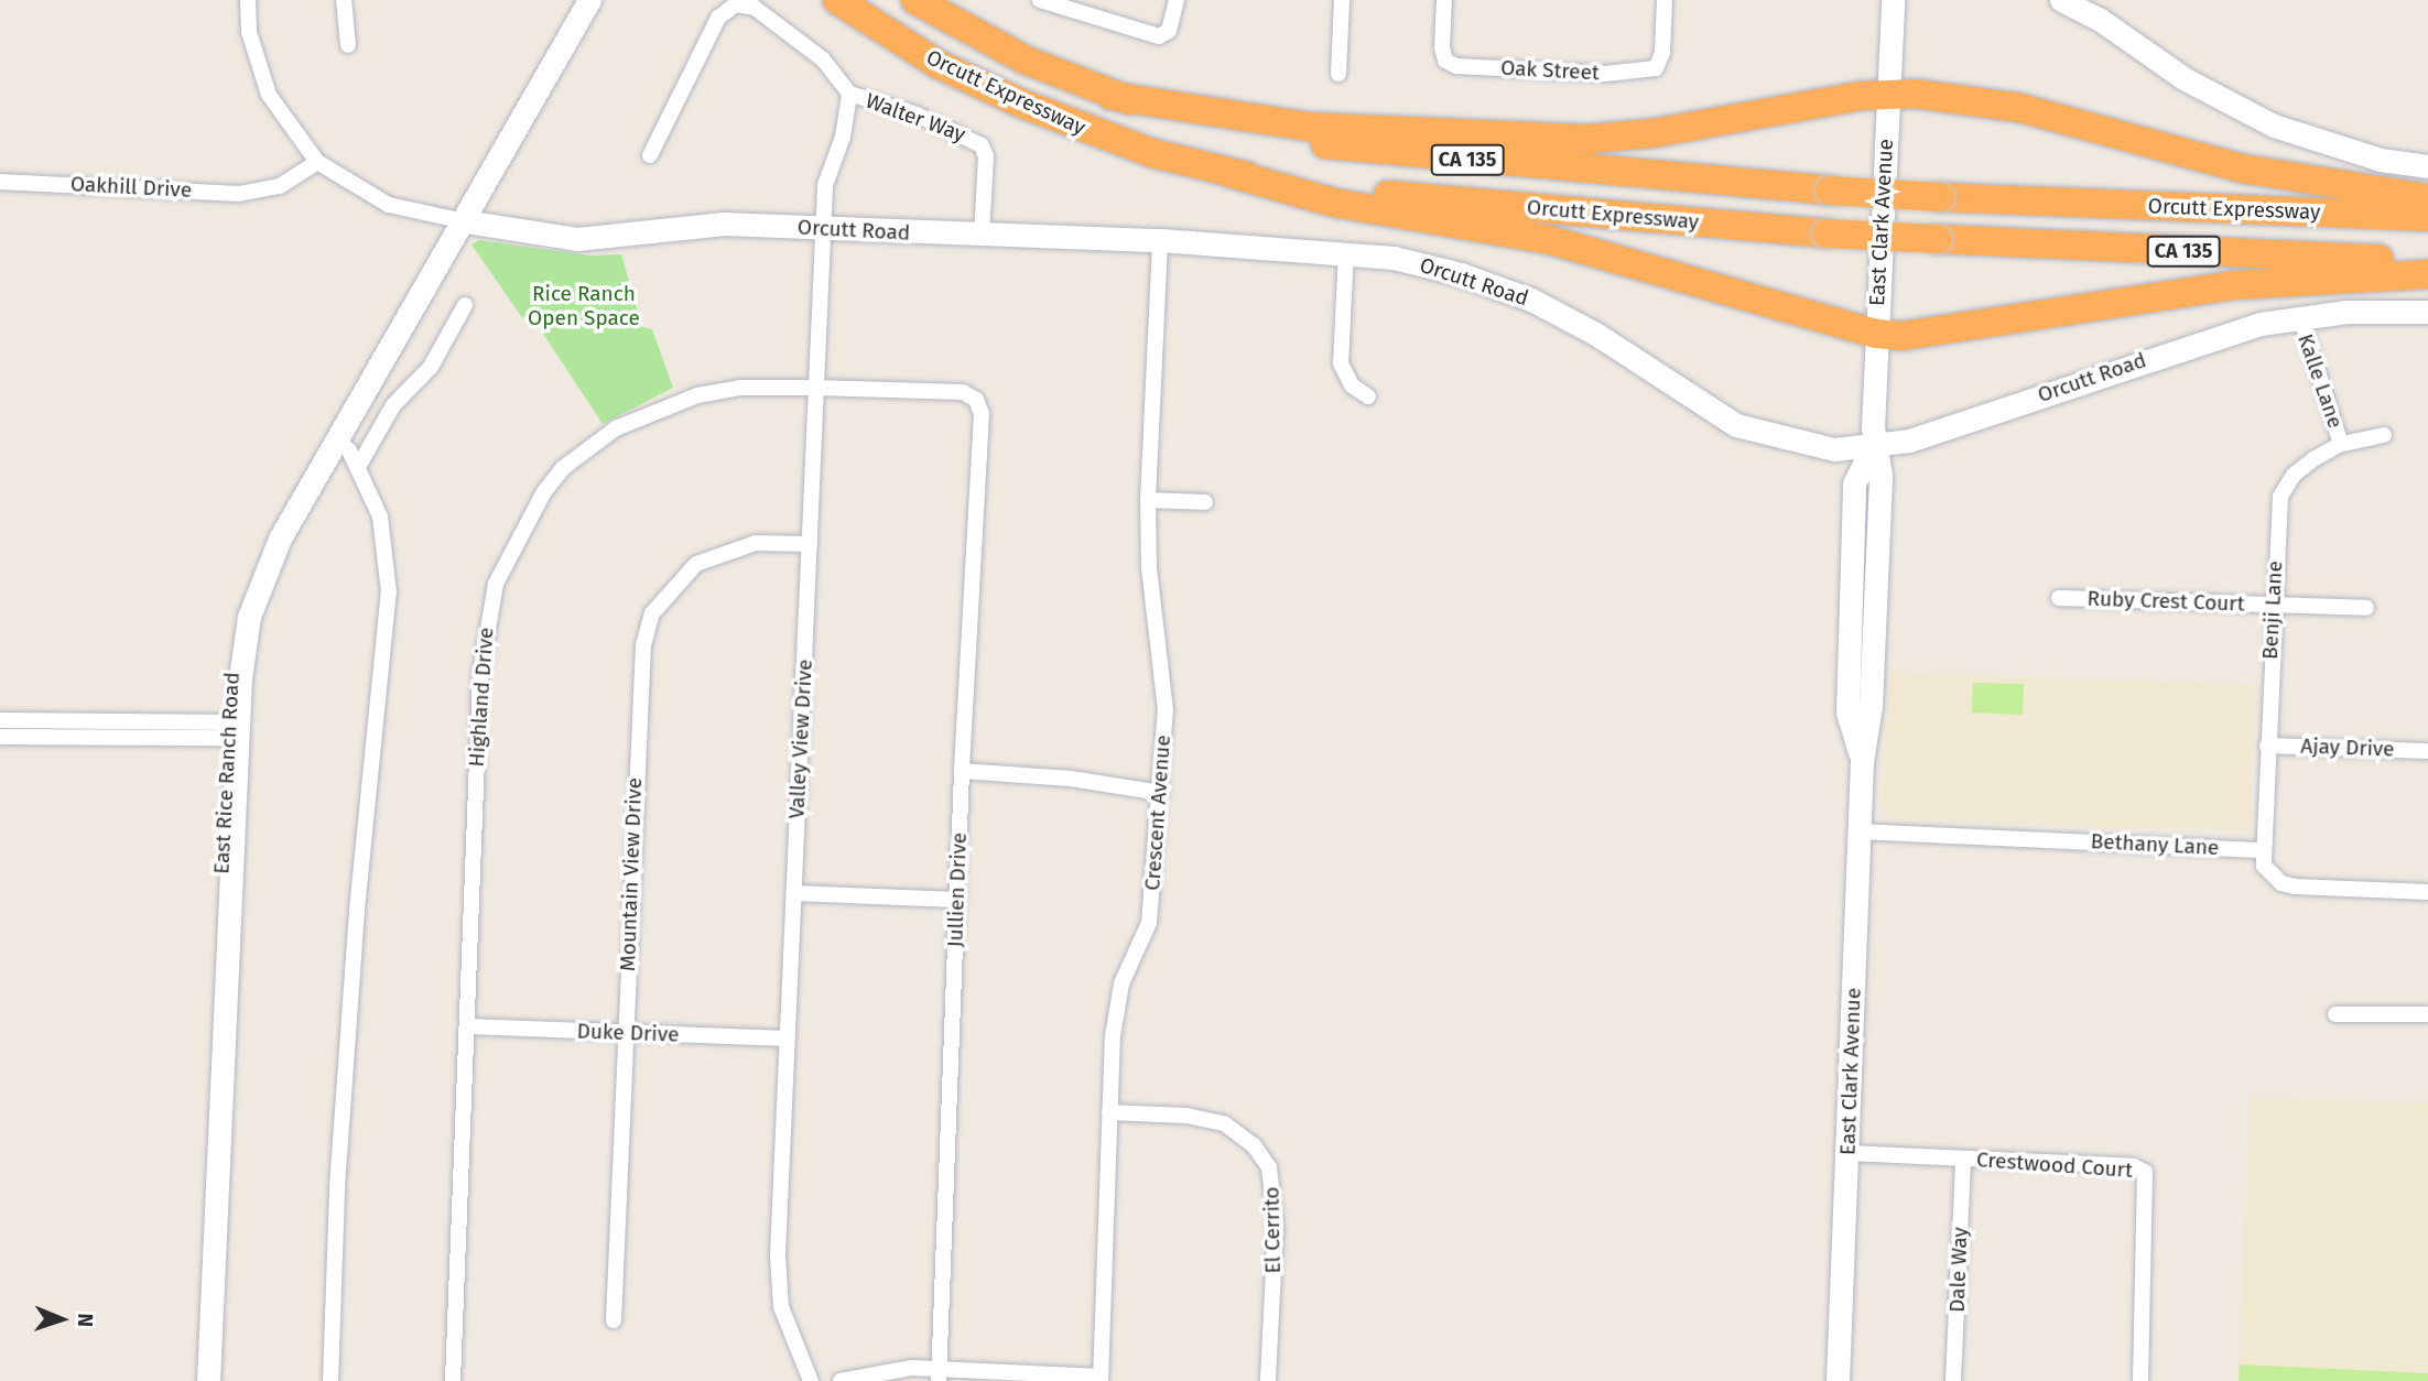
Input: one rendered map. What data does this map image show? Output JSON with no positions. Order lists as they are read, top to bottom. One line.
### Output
{"streets":{"highway":["Orcutt Expressway","CA 135"],"main road":["East Clark Avenue","Orcutt Road","East Rice Ranch Road"],"street":["Oak Street","Walter Way","Oakhill Drive","Kalle Lane","Ruby Crest Court","Benji Lane","Highland Drive","Valley View Drive","Ajay Drive","Crescent Avenue","Bethany Lane","Mountain View Drive","Jullien Drive","Duke Drive","Crestwood Court","El Cerrito","Dale Way"]},"crossings":[["Walter Way","Orcutt Road"],["Walter Way","Valley View Drive"],["East Clark Avenue","Orcutt Road"],["East Clark Avenue","Bethany Lane"],["East Clark Avenue","Crestwood Court"],["Orcutt Road","Kalle Lane"],["Orcutt Road","Valley View Drive"],["Orcutt Road","East Rice Ranch Road"],["Orcutt Road","Crescent Avenue"],["Kalle Lane","Benji Lane"],["Ruby Crest Court","Benji Lane"],["Benji Lane","Ajay Drive"],["Benji Lane","Bethany Lane"],["Highland Drive","Valley View Drive"],["Highland Drive","Jullien Drive"],["Highland Drive","Duke Drive"],["Valley View Drive","Mountain View Drive"],["Valley View Drive","Duke Drive"],["Crescent Avenue","El Cerrito"],["Mountain View Drive","Duke Drive"],["Crestwood Court","Dale Way"]],"parks":["Rice Ranch Open Space"],"north":"right"}
